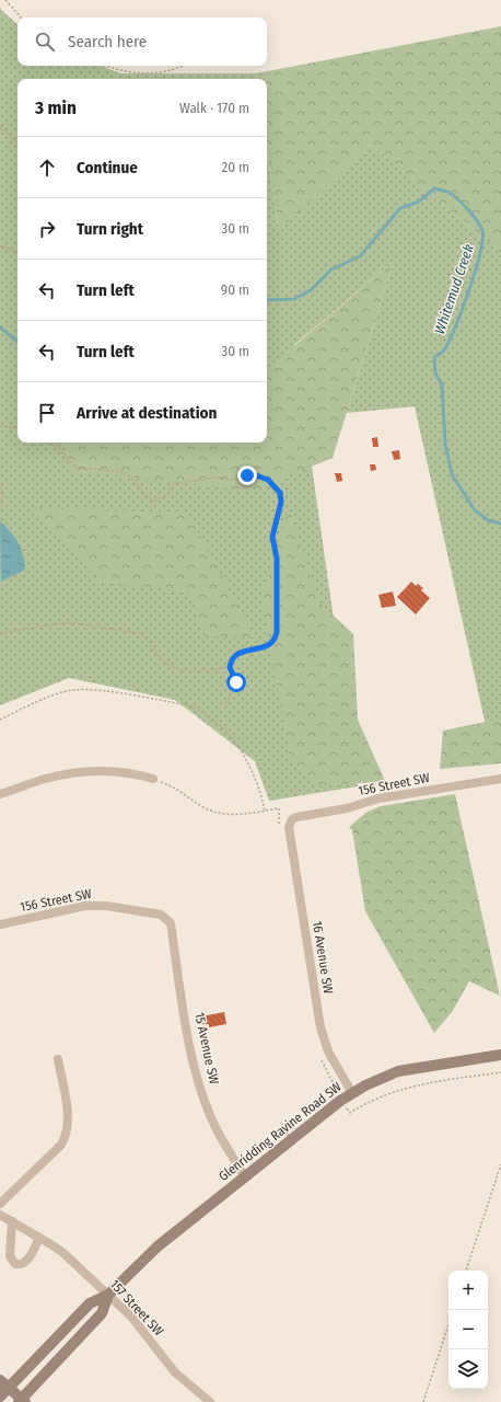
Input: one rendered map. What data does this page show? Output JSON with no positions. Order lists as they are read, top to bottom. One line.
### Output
{"streets":{"street":["156 Street SW","16 Avenue SW","15 Avenue SW","Glenridding Ravine Road SW","157 Street SW"]},"crossings":[["156 Street SW","16 Avenue SW"],["156 Street SW","15 Avenue SW"],["16 Avenue SW","Glenridding Ravine Road SW"],["15 Avenue SW","Glenridding Ravine Road SW"],["Glenridding Ravine Road SW","157 Street SW"]],"water":["Whitemud Creek"],"page":{"search":"Search here","heading":["3 min","Walk · 170 m"],"list":[["Continue","20 m"],["Turn right","30 m"],["Turn left","90 m"],["Turn left","30 m"],"Arrive at destination"],"map_buttons":["+","−"]}}
